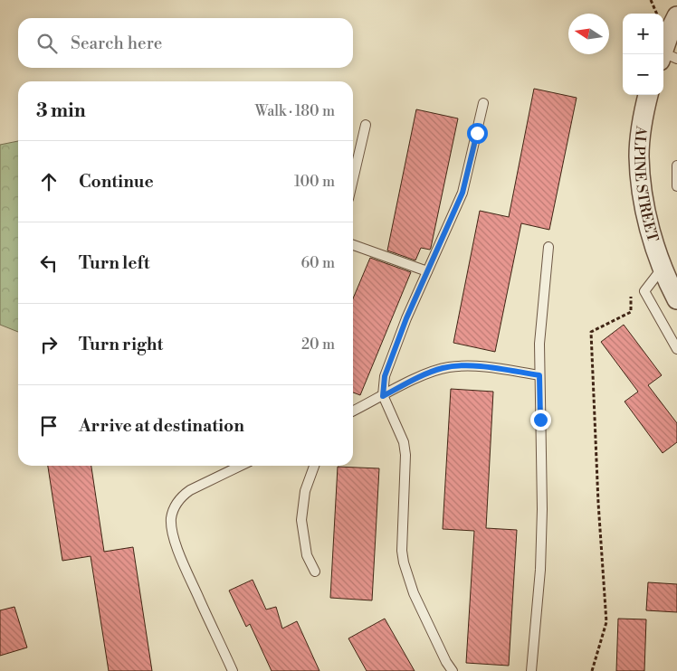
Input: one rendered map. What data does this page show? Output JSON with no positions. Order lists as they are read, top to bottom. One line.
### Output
{"streets":{"street":["ALPINE STREET"]},"north":"left","page":{"map_buttons":["+","−"],"search":"Search here","heading":["3 min","Walk · 180 m"],"list":[["Continue","100 m"],["Turn left","60 m"],["Turn right","20 m"],"Arrive at destination"]}}
